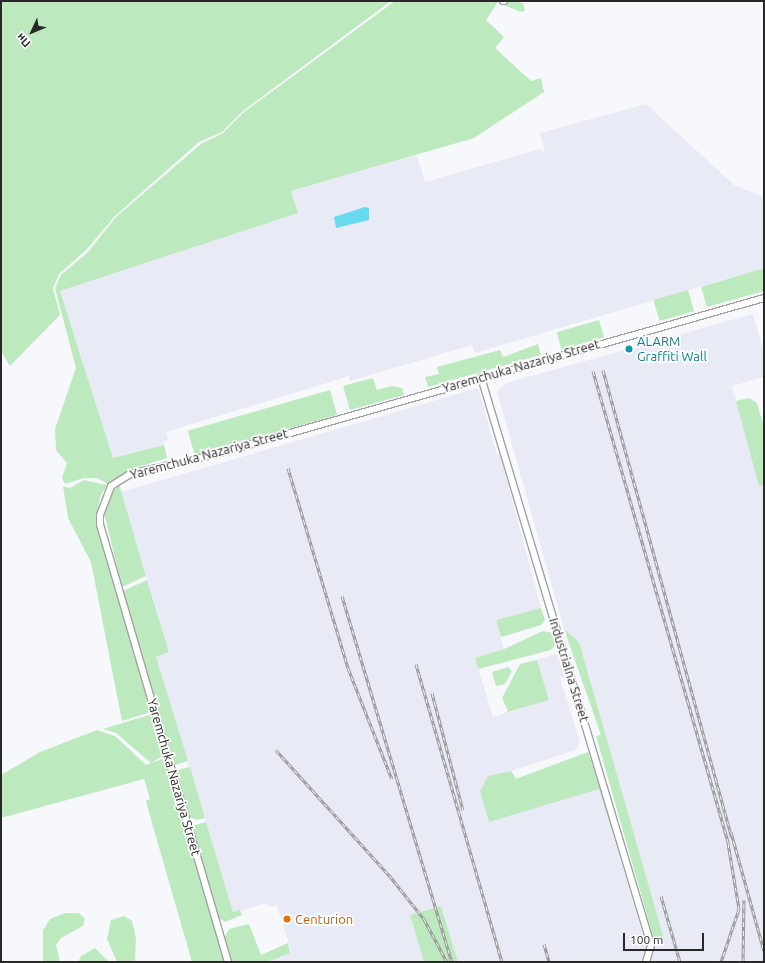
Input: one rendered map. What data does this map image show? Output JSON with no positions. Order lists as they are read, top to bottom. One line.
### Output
{"streets":{"street":["Yaremchuka Nazariya Street","Industrialna Street"]},"crossings":[["Yaremchuka Nazariya Street","Industrialna Street"]],"places":["ALARM Graffiti Wall","Centurion"],"scale_bar":"100 m","north":"bottom left"}
